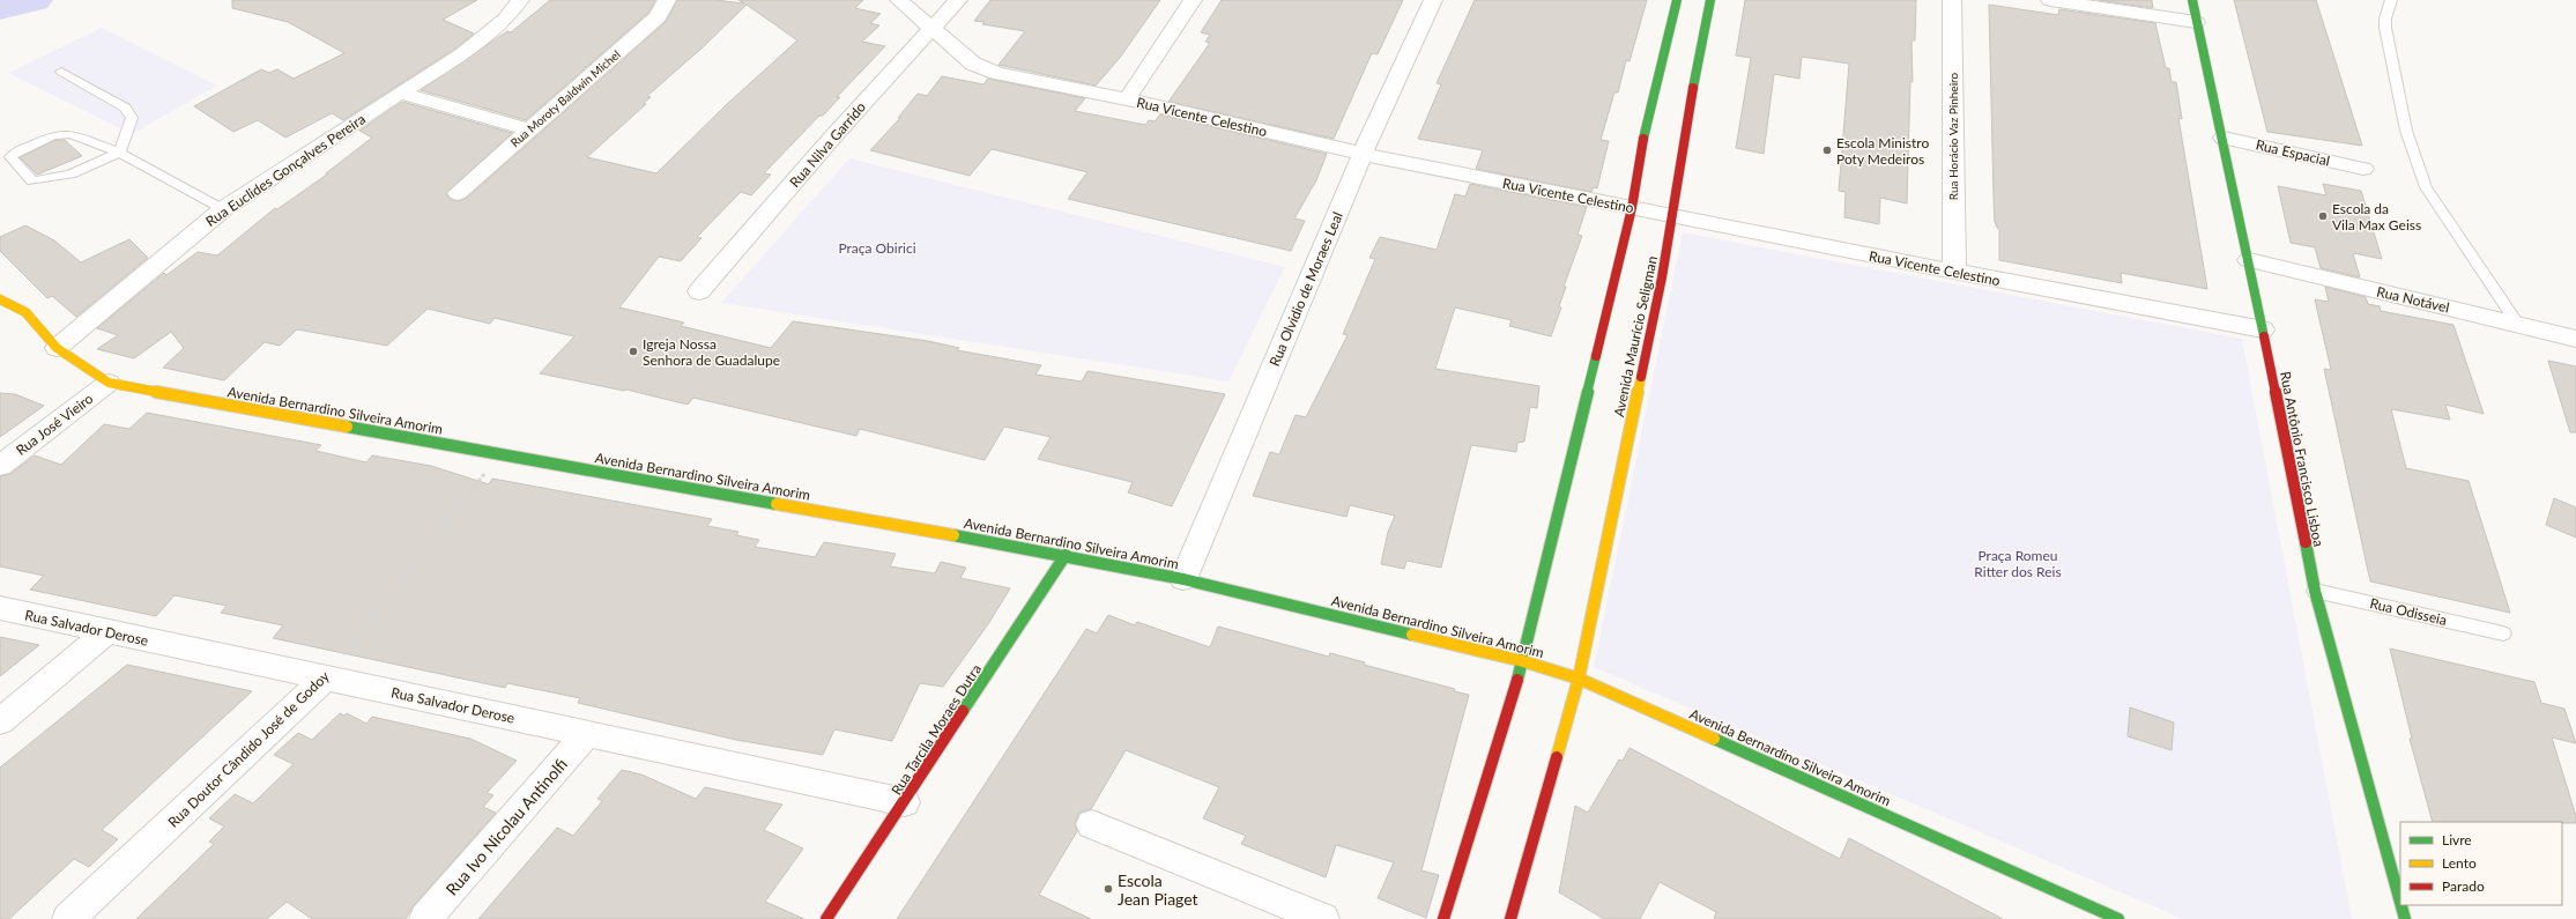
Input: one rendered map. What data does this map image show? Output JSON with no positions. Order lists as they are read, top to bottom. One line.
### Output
{"streets":{"street":["Rua Moroty Baldwin Michel","Rua Vicente Celestino","Rua Horácio Vaz Pinheiro","Rua Nilva Garrido","Rua Espacial","Rua Euclides Gonçalves Pereira","Rua Olvidio de Moraes Leal","Rua Notável","Avenida Maurício Seligman","Avenida Bernardino Silveira Amorim","Rua José Vieiro","Rua Antônio Francisco Lisboa","Rua Salvador Derose","Rua Tarcila Moraes Dutra","Rua Doutor Cândido José de Godoy","Rua Ivo Nicolau Antinolfi"],"lane":["Rua Odisseia"]},"crossings":[["Rua Vicente Celestino","Rua Horácio Vaz Pinheiro"],["Rua Vicente Celestino","Rua Nilva Garrido"],["Rua Vicente Celestino","Rua Olvidio de Moraes Leal"],["Rua Vicente Celestino","Avenida Maurício Seligman"],["Rua Vicente Celestino","Rua Antônio Francisco Lisboa"],["Rua Espacial","Rua Antônio Francisco Lisboa"],["Rua Euclides Gonçalves Pereira","Avenida Bernardino Silveira Amorim"],["Rua Olvidio de Moraes Leal","Avenida Bernardino Silveira Amorim"],["Rua Notável","Rua Antônio Francisco Lisboa"],["Avenida Maurício Seligman","Avenida Bernardino Silveira Amorim"],["Avenida Bernardino Silveira Amorim","Rua José Vieiro"],["Avenida Bernardino Silveira Amorim","Rua Tarcila Moraes Dutra"],["Avenida Bernardino Silveira Amorim","Rua Doutor Cândido José de Godoy"],["Rua Antônio Francisco Lisboa","Rua Odisseia"],["Rua Salvador Derose","Rua Tarcila Moraes Dutra"],["Rua Salvador Derose","Rua Doutor Cândido José de Godoy"],["Rua Salvador Derose","Rua Ivo Nicolau Antinolfi"]],"parks":["Praça Obirici","Praça Romeu Ritter dos Reis"],"places":["Escola Ministro Poty Medeiros","Escola da Vila Max Geiss","Igreja Nossa Senhora de Guadalupe","Escola Jean Piaget"],"legend":["Livre","Lento","Parado"]}
